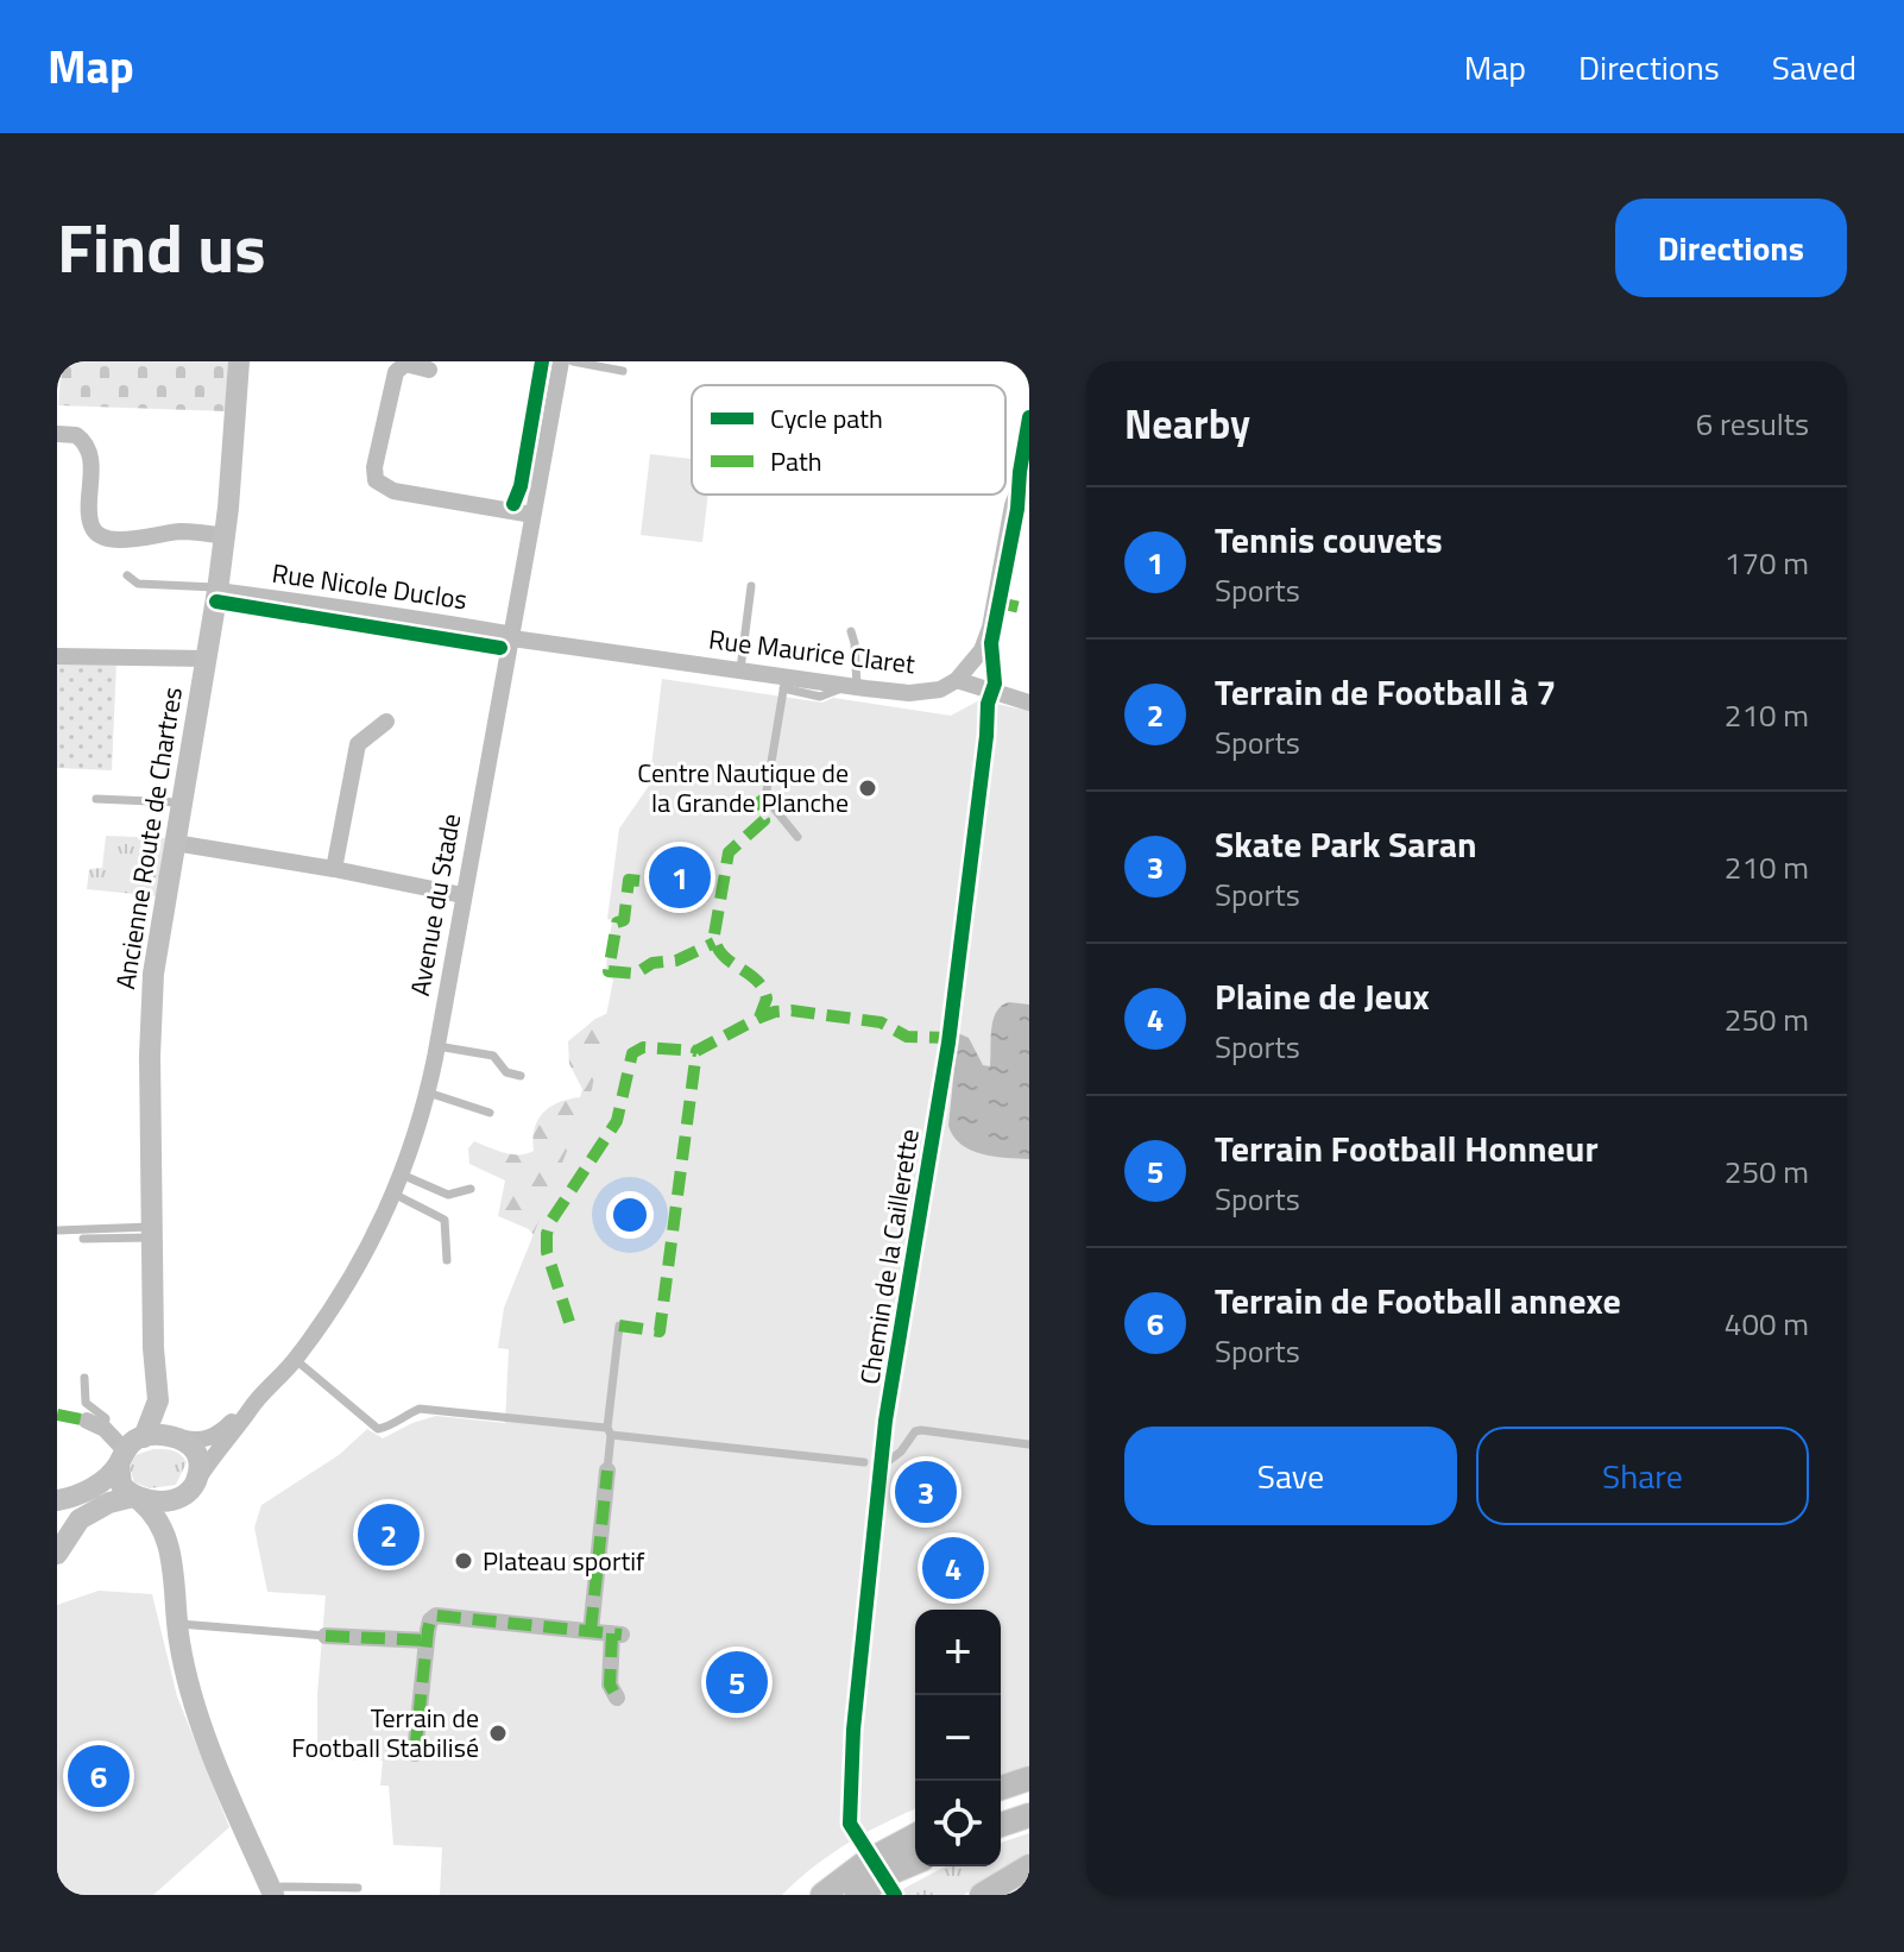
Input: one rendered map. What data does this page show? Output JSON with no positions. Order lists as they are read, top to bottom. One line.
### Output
{"streets":{"main road":["Ancienne Route de Chartres"],"street":["Rue Nicole Duclos","Rue Maurice Claret","Avenue du Stade"],"cycle path":["Chemin de la Caillerette"]},"crossings":[["Rue Nicole Duclos","Rue Maurice Claret"],["Rue Nicole Duclos","Ancienne Route de Chartres"],["Rue Nicole Duclos","Avenue du Stade"],["Rue Maurice Claret","Avenue du Stade"],["Ancienne Route de Chartres","Avenue du Stade"]],"places":["Centre Nautique de la Grande Planche","Plateau sportif","Terrain de Football Stabilisé"],"legend":["Cycle path","Path"],"page":{"header":"Map","nav":["Map","Directions","Saved"],"title":"Find us","buttons":["Directions",["Save","Share"]],"heading":["Nearby","6 results"],"list":[{"mark":"1","name":"Tennis couvets","note":"Sports","value":"170 m"},{"mark":"2","name":"Terrain de Football à 7","note":"Sports","value":"210 m"},{"mark":"3","name":"Skate Park Saran","note":"Sports","value":"210 m"},{"mark":"4","name":"Plaine de Jeux","note":"Sports","value":"250 m"},{"mark":"5","name":"Terrain Football Honneur","note":"Sports","value":"250 m"},{"mark":"6","name":"Terrain de Football annexe","note":"Sports","value":"400 m"}],"pins":["1","3","2","4","5","6"],"map_buttons":["+","−"]}}
